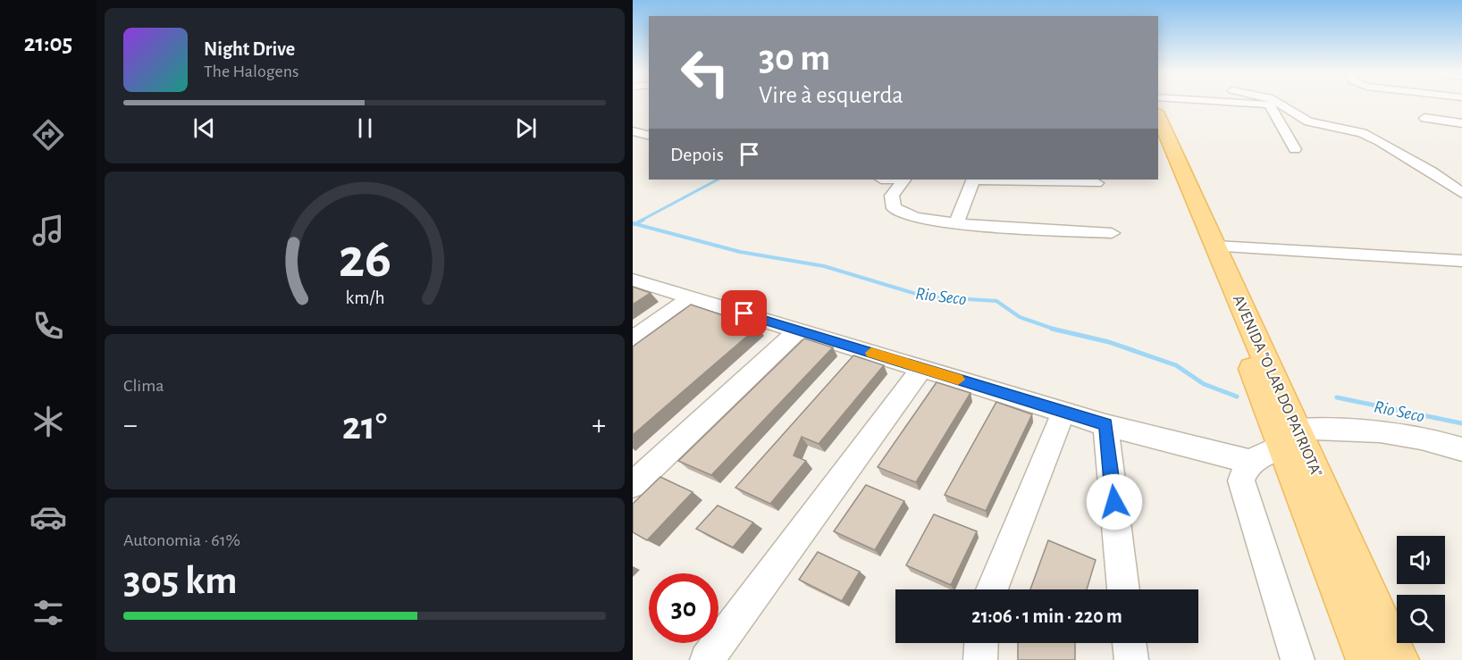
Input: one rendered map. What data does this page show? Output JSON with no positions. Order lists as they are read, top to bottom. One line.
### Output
{"streets":{"main road":["AVENIDA \"O LAR DO PATRIOTA\""]},"water":["Rio Seco"],"page":{"tabs":"21:05","turn":["30 m","Vire à esquerda"],"song":["Night Drive","The Halogens"],"then":"Depois","tile":["Clima",["Autonomia · 61%","305 km"]],"heat":["−","21°","+"],"limit":"30","trip":"21:06 · 1 min · 220 m","gauge":["26","km/h"]}}
